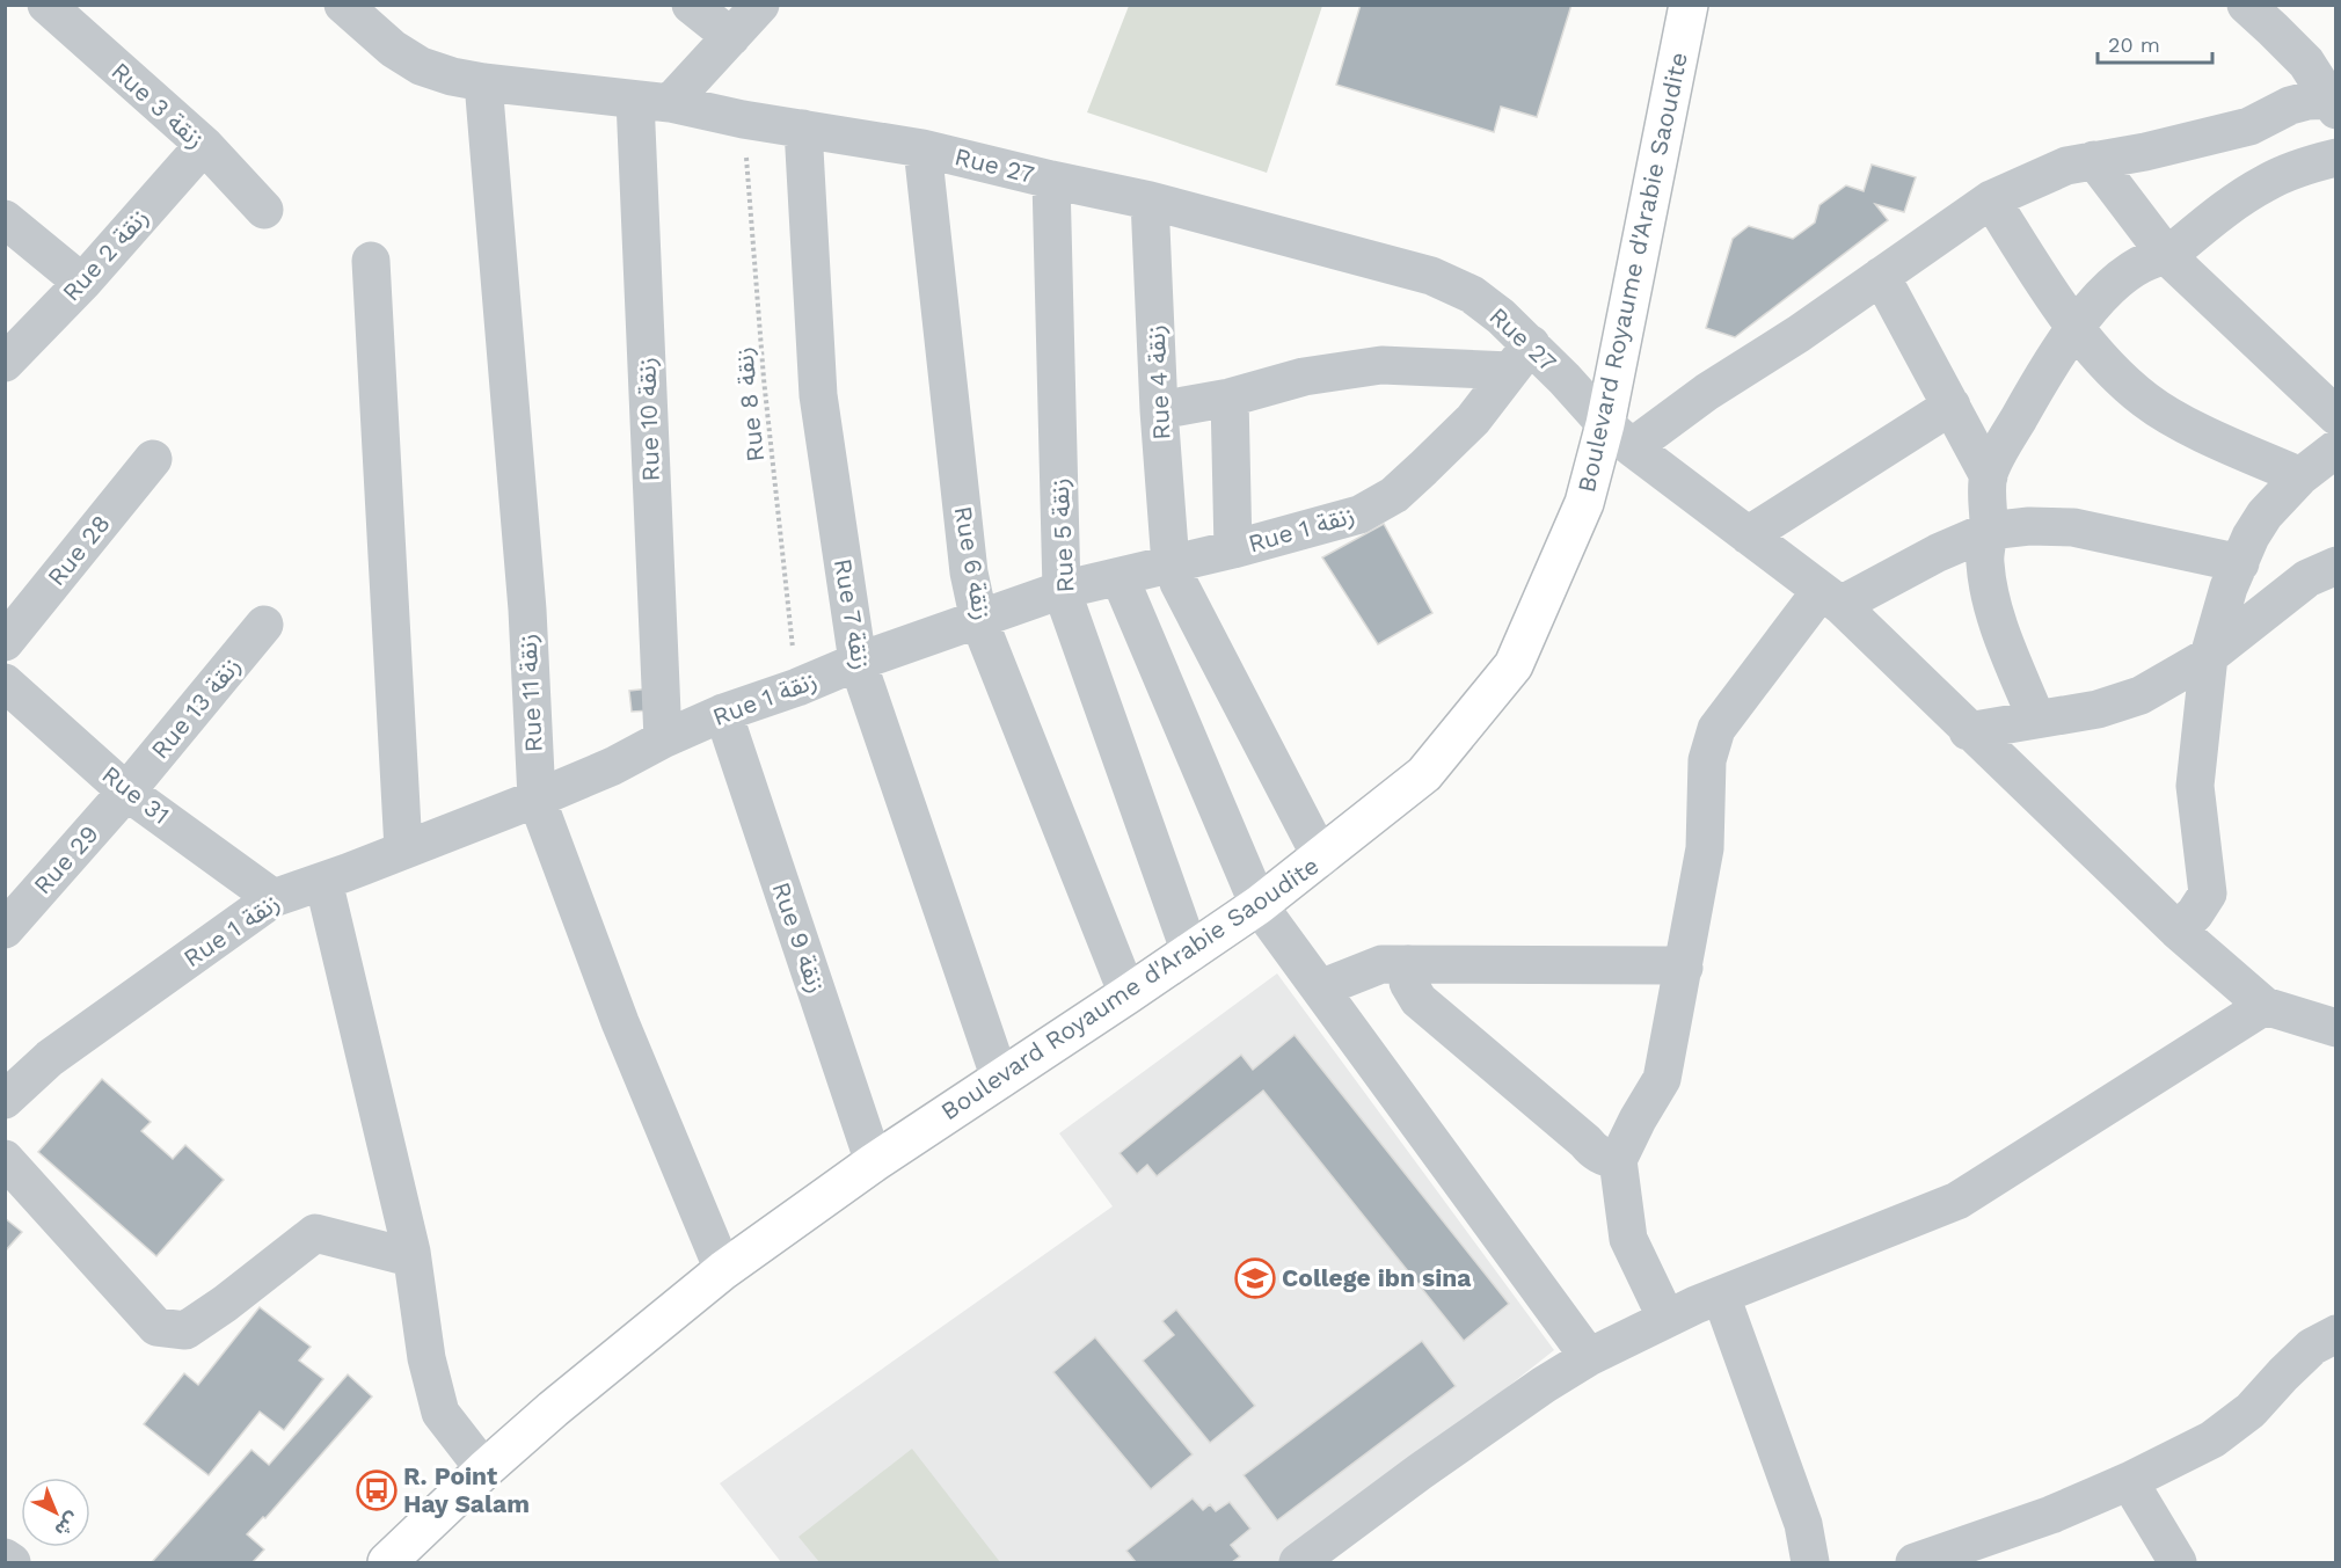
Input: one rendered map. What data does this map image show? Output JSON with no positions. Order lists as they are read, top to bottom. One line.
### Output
{"streets":{"main road":["Boulevard Royaume d'Arabie Saoudite"],"street":["Rue 3 زنقة","Rue 27","Rue 2 زنقة","Rue 4 زنقة","Rue 10 زنقة","Rue 1 زنقة","Rue 5 زنقة","Rue 28","Rue 6 زنقة","Rue 7 زنقة","Rue 11 زنقة","Rue 13 زنقة","Rue 31","Rue 29","Rue 9 زنقة"],"path":["Rue 8 زنقة"]},"crossings":[["Rue 3 زنقة","Rue 2 زنقة"],["Rue 27","Boulevard Royaume d'Arabie Saoudite"],["Rue 27","Rue 4 زنقة"],["Rue 27","Rue 8 زنقة"],["Rue 27","Rue 10 زنقة"],["Rue 27","Rue 1 زنقة"],["Rue 27","Rue 5 زنقة"],["Rue 27","Rue 6 زنقة"],["Rue 27","Rue 7 زنقة"],["Rue 27","Rue 11 زنقة"],["Boulevard Royaume d'Arabie Saoudite","Rue 4 زنقة"],["Boulevard Royaume d'Arabie Saoudite","Rue 5 زنقة"],["Boulevard Royaume d'Arabie Saoudite","Rue 6 زنقة"],["Boulevard Royaume d'Arabie Saoudite","Rue 7 زنقة"],["Boulevard Royaume d'Arabie Saoudite","Rue 11 زنقة"],["Boulevard Royaume d'Arabie Saoudite","Rue 9 زنقة"],["Rue 4 زنقة","Rue 1 زنقة"],["Rue 8 زنقة","Rue 1 زنقة"],["Rue 10 زنقة","Rue 1 زنقة"],["Rue 1 زنقة","Rue 5 زنقة"],["Rue 1 زنقة","Rue 6 زنقة"],["Rue 1 زنقة","Rue 7 زنقة"],["Rue 1 زنقة","Rue 11 زنقة"],["Rue 1 زنقة","Rue 31"],["Rue 1 زنقة","Rue 9 زنقة"],["Rue 13 زنقة","Rue 31"],["Rue 13 زنقة","Rue 29"],["Rue 31","Rue 29"]],"places":{"school or university":["College ibn sina"],"bus stop":["R. Point Hay Salam"]},"scale_bar":"20 m","north":"bottom right"}
